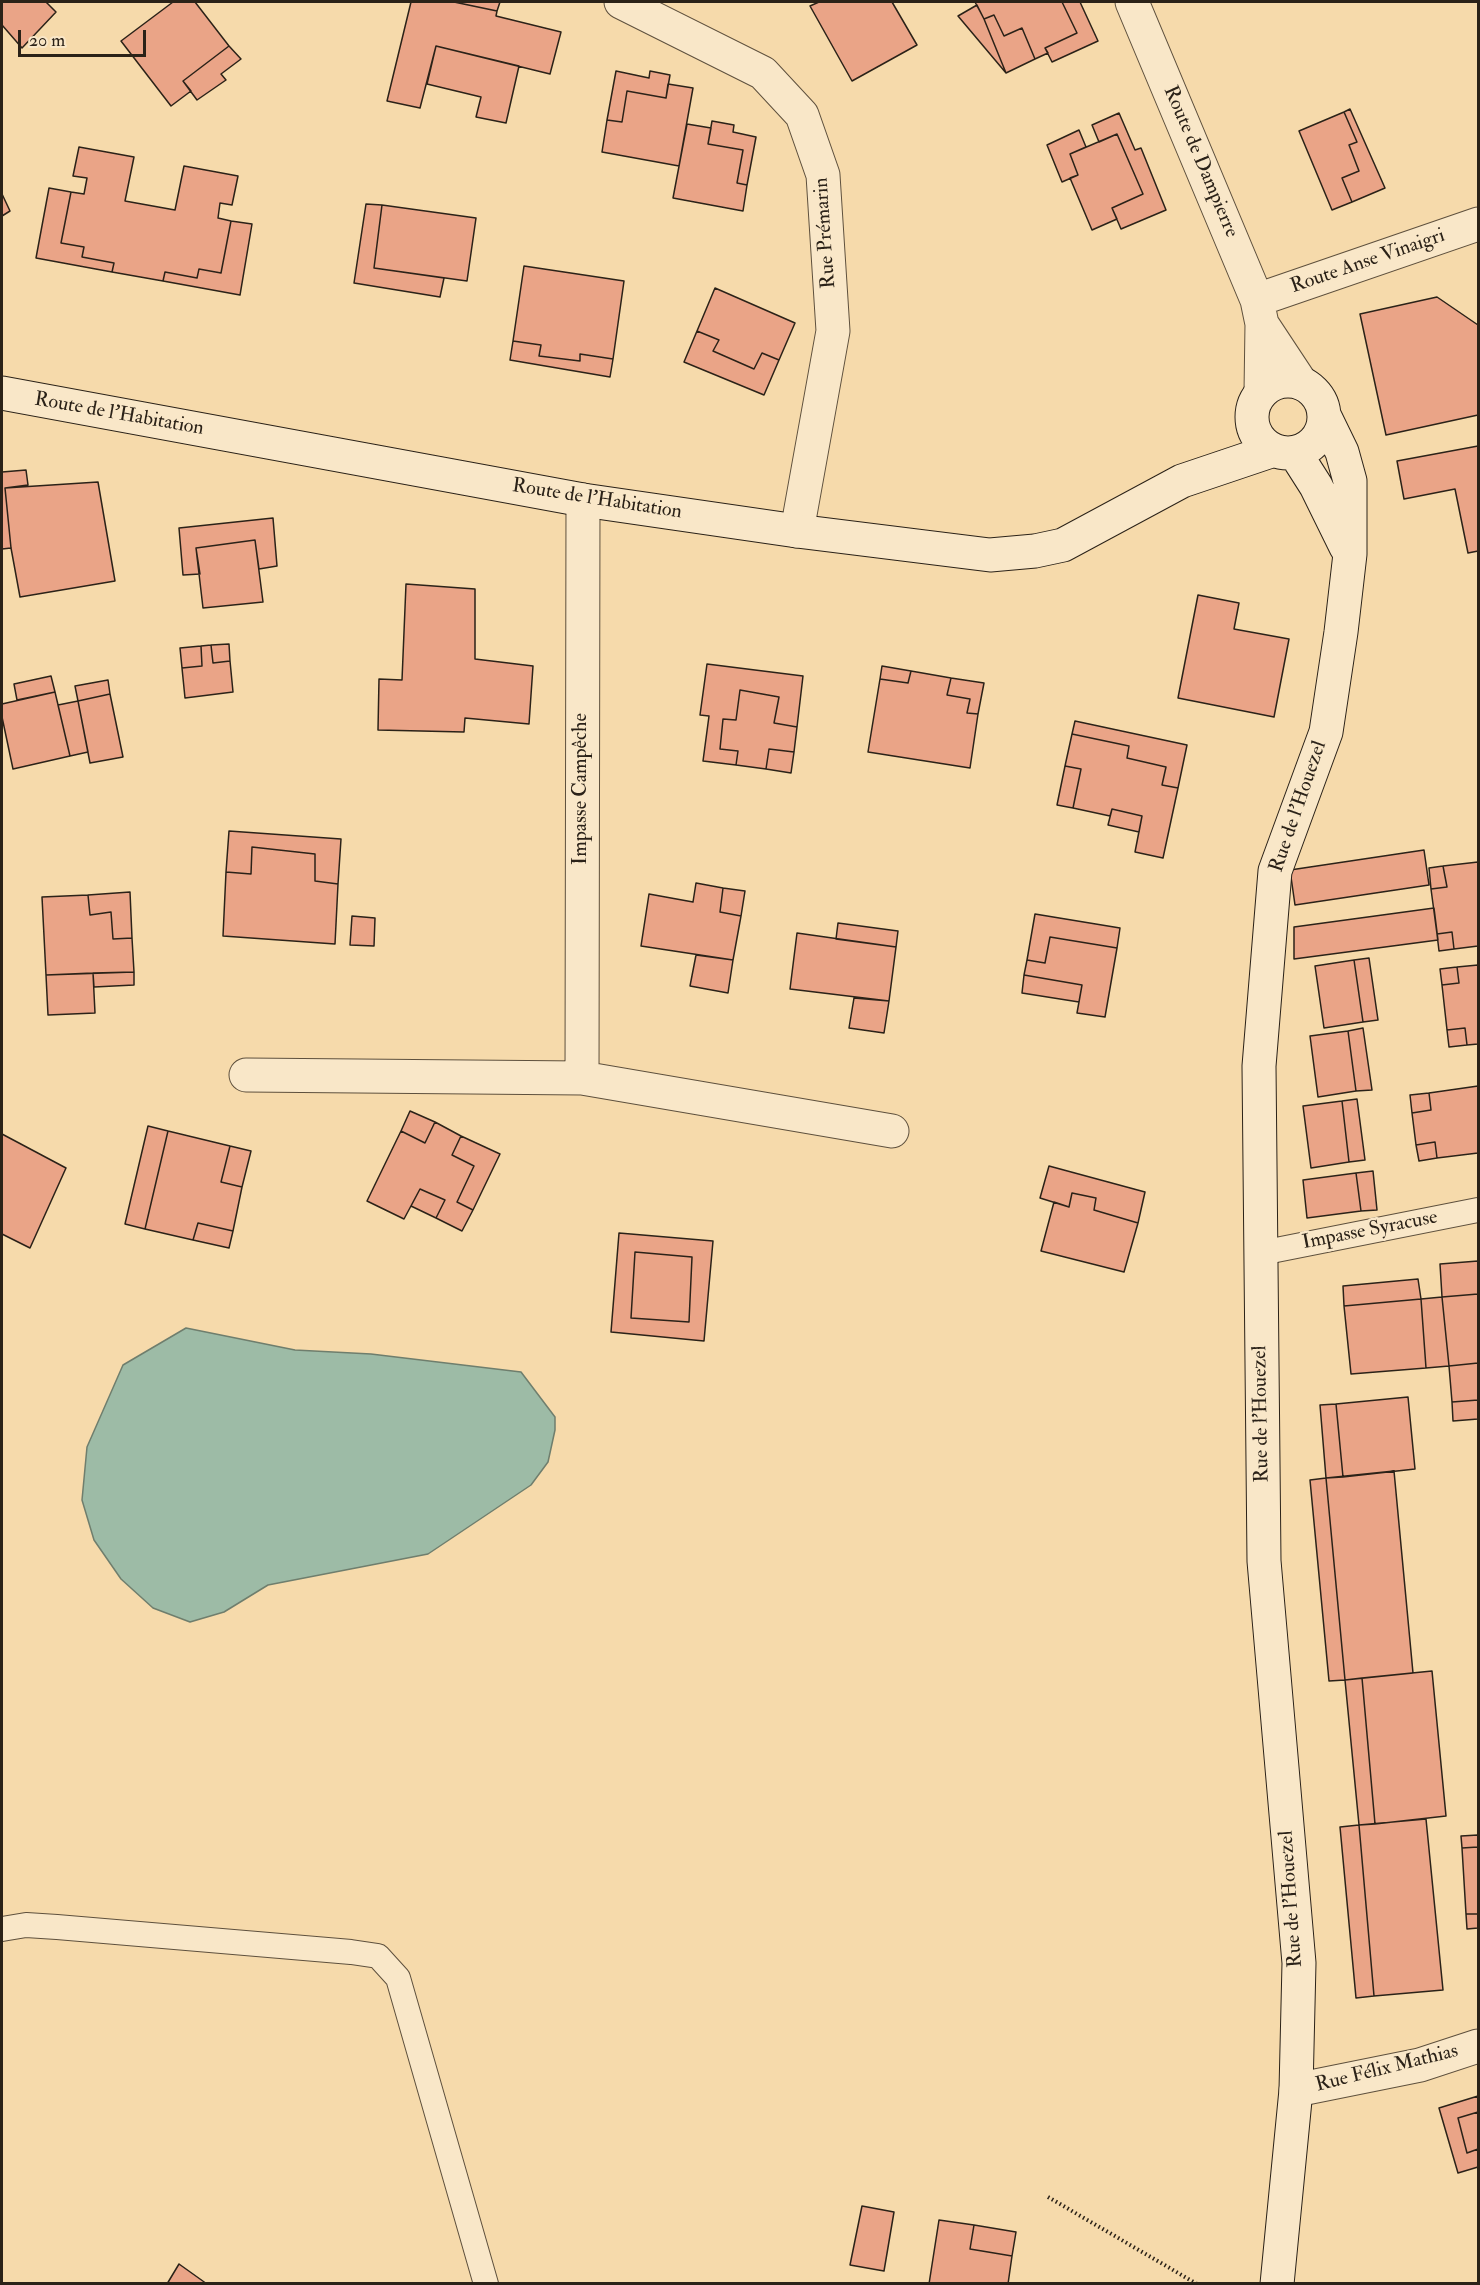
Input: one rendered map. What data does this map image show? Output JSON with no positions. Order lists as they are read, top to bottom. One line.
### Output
{"streets":{"street":["Route de Dampierre","Rue Prémarin","Route Anse Vinaigri","Route de l'Habitation","Impasse Campêche","Rue de l'Houezel","Rue Félix Mathias"],"lane":["Impasse Syracuse"]},"crossings":[["Route de Dampierre","Route Anse Vinaigri"],["Route de Dampierre","Route de l'Habitation"],["Route de Dampierre","Rue de l'Houezel"],["Rue Prémarin","Route de l'Habitation"],["Route de l'Habitation","Impasse Campêche"],["Route de l'Habitation","Rue de l'Houezel"],["Rue de l'Houezel","Impasse Syracuse"],["Rue de l'Houezel","Rue Félix Mathias"]],"scale_bar":"20 m"}
